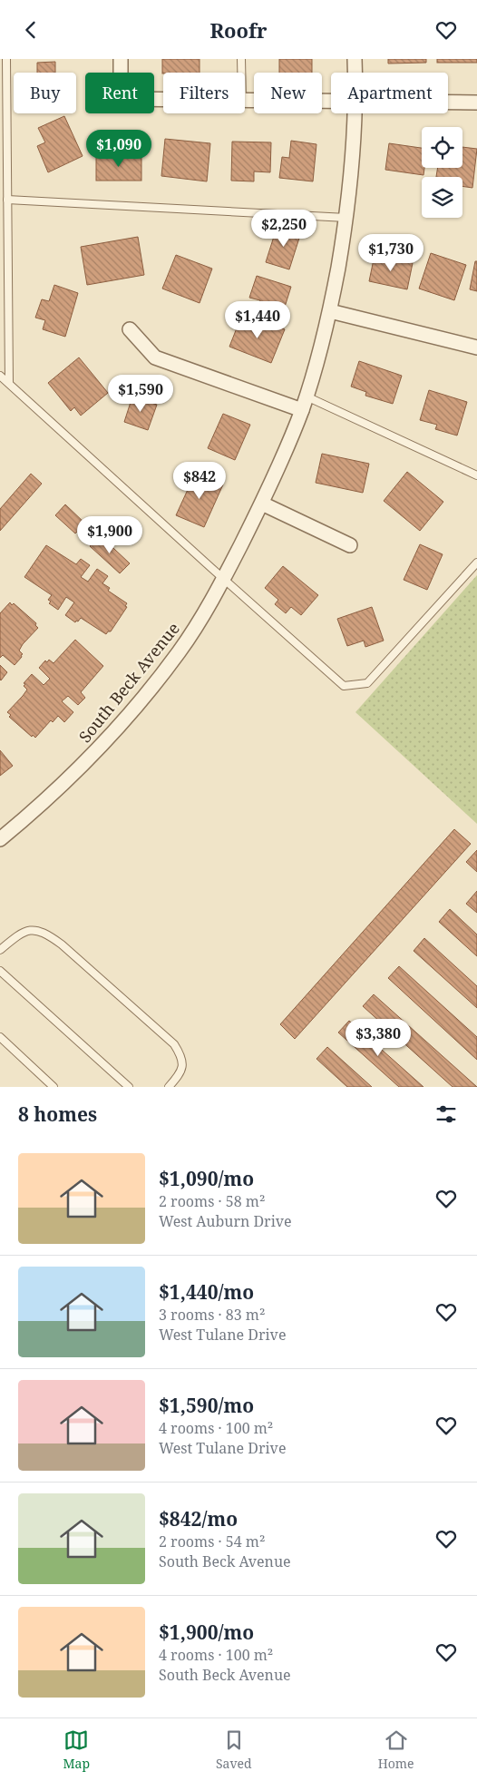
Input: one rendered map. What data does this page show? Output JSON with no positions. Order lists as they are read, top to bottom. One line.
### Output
{"streets":{"street":["South Beck Avenue"]},"page":{"header":"Roofr","chip":["Buy","Rent","Filters","New","Apartment"],"price":["$1,090","$2,250","$1,730","$1,440","$1,590","$842","$1,900","$3,380"],"heading":"8 homes","list":[{"name":"$1,090/mo","note":"2 rooms · 58 m² · West Auburn Drive"},{"name":"$1,440/mo","note":"3 rooms · 83 m² · West Tulane Drive"},{"name":"$1,590/mo","note":"4 rooms · 100 m² · West Tulane Drive"},{"name":"$842/mo","note":"2 rooms · 54 m² · South Beck Avenue"},{"name":"$1,900/mo","note":"4 rooms · 100 m² · South Beck Avenue"}],"tabs":["Map","Saved","Home"]}}
